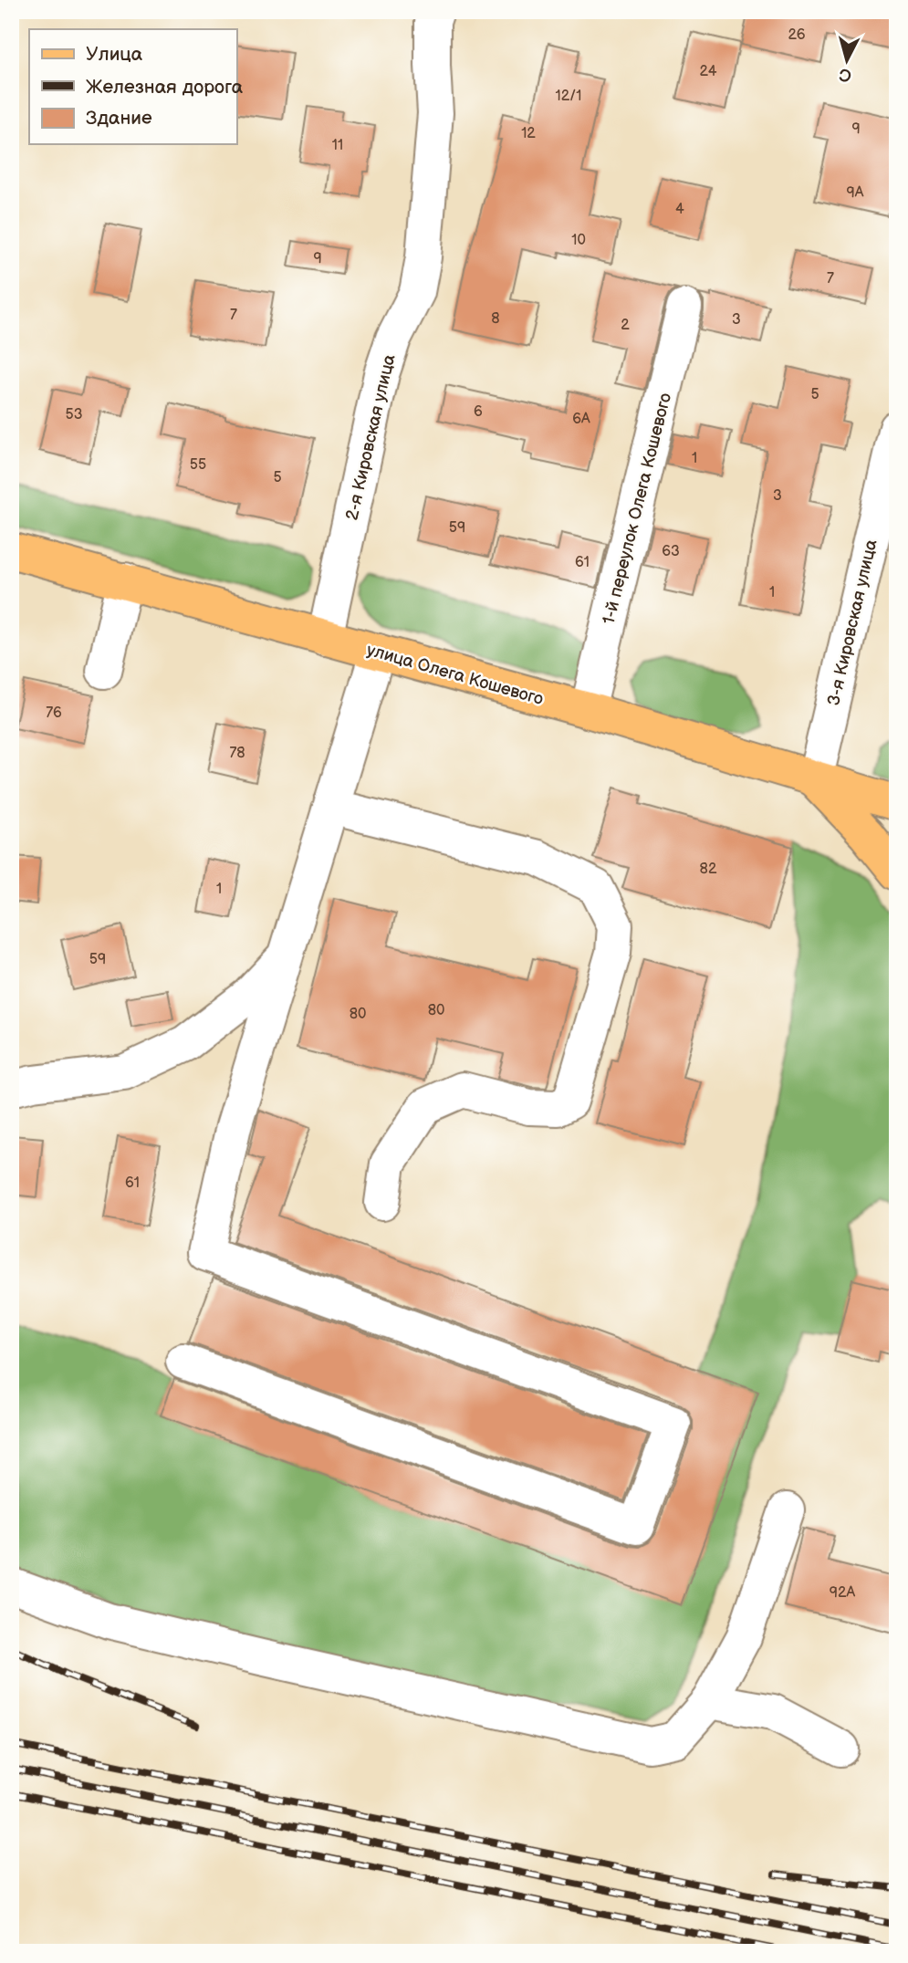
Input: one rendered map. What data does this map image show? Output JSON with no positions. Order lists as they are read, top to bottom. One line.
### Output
{"streets":{"main road":["улица Олега Кошевого"],"street":["2-я Кировская улица","1-й переулок Олега Кошевого","3-я Кировская улица"]},"crossings":[["2-я Кировская улица","улица Олега Кошевого"],["1-й переулок Олега Кошевого","улица Олега Кошевого"],["3-я Кировская улица","улица Олега Кошевого"]],"house_numbers":["26","24","12/1","9","12","11","9А","4","10","9","7","7","8","3","2","5","6","53","6А","1","55","5","3","59","63","61","1","76","78","82","1","59","80","80","61","92А"],"legend":["Улица","Железная дорога","Здание"],"north":"bottom"}
